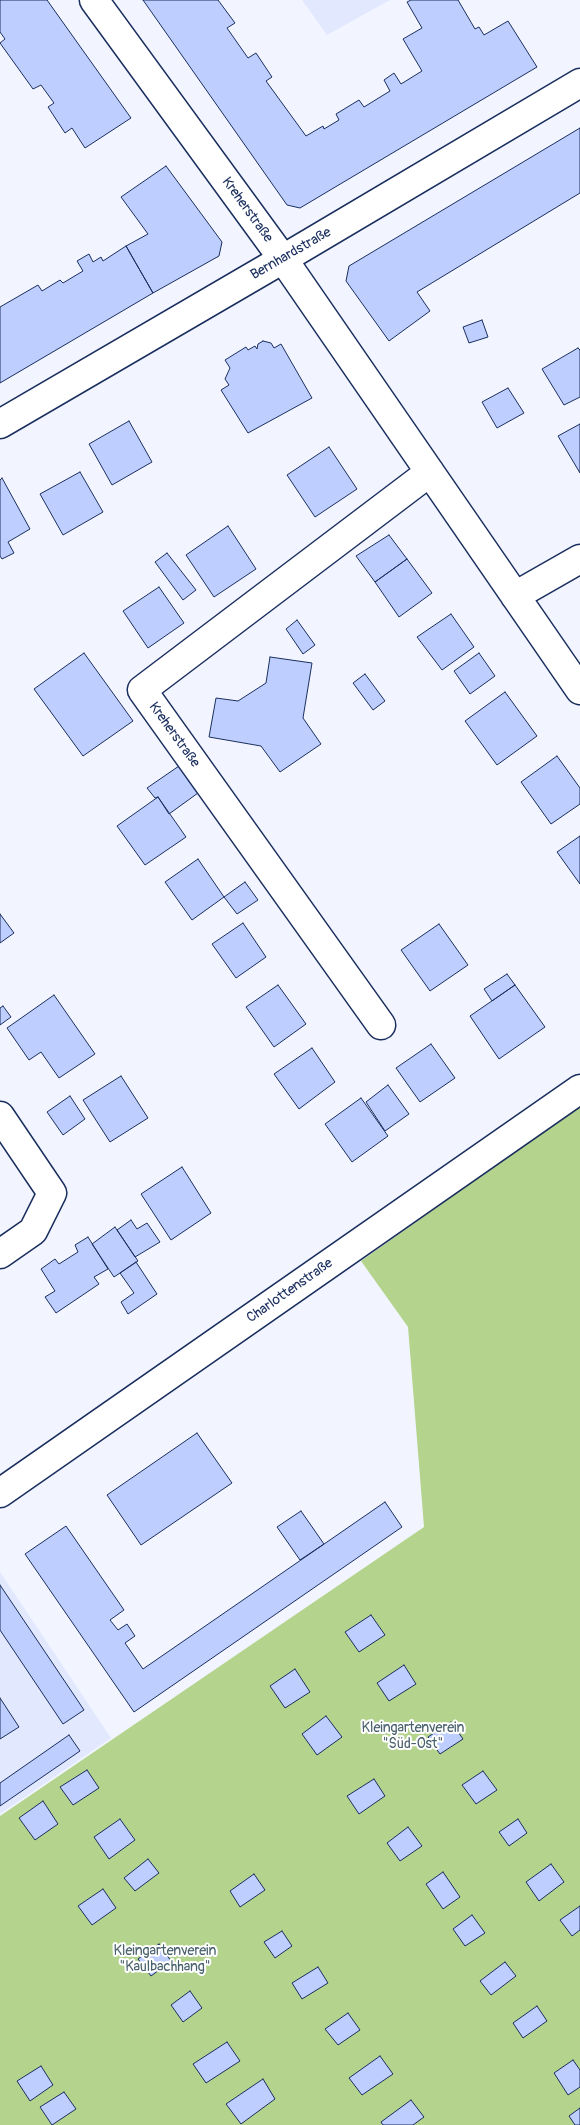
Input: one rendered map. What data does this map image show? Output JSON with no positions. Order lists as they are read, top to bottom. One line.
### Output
{"streets":{"street":["Kreherstraße","Bernhardstraße","Charlottenstraße"]},"crossings":[["Kreherstraße","Bernhardstraße"]],"parks":["Kleingartenverein \"Süd-Ost\"","Kleingartenverein \"Kaulbachhang\""]}
